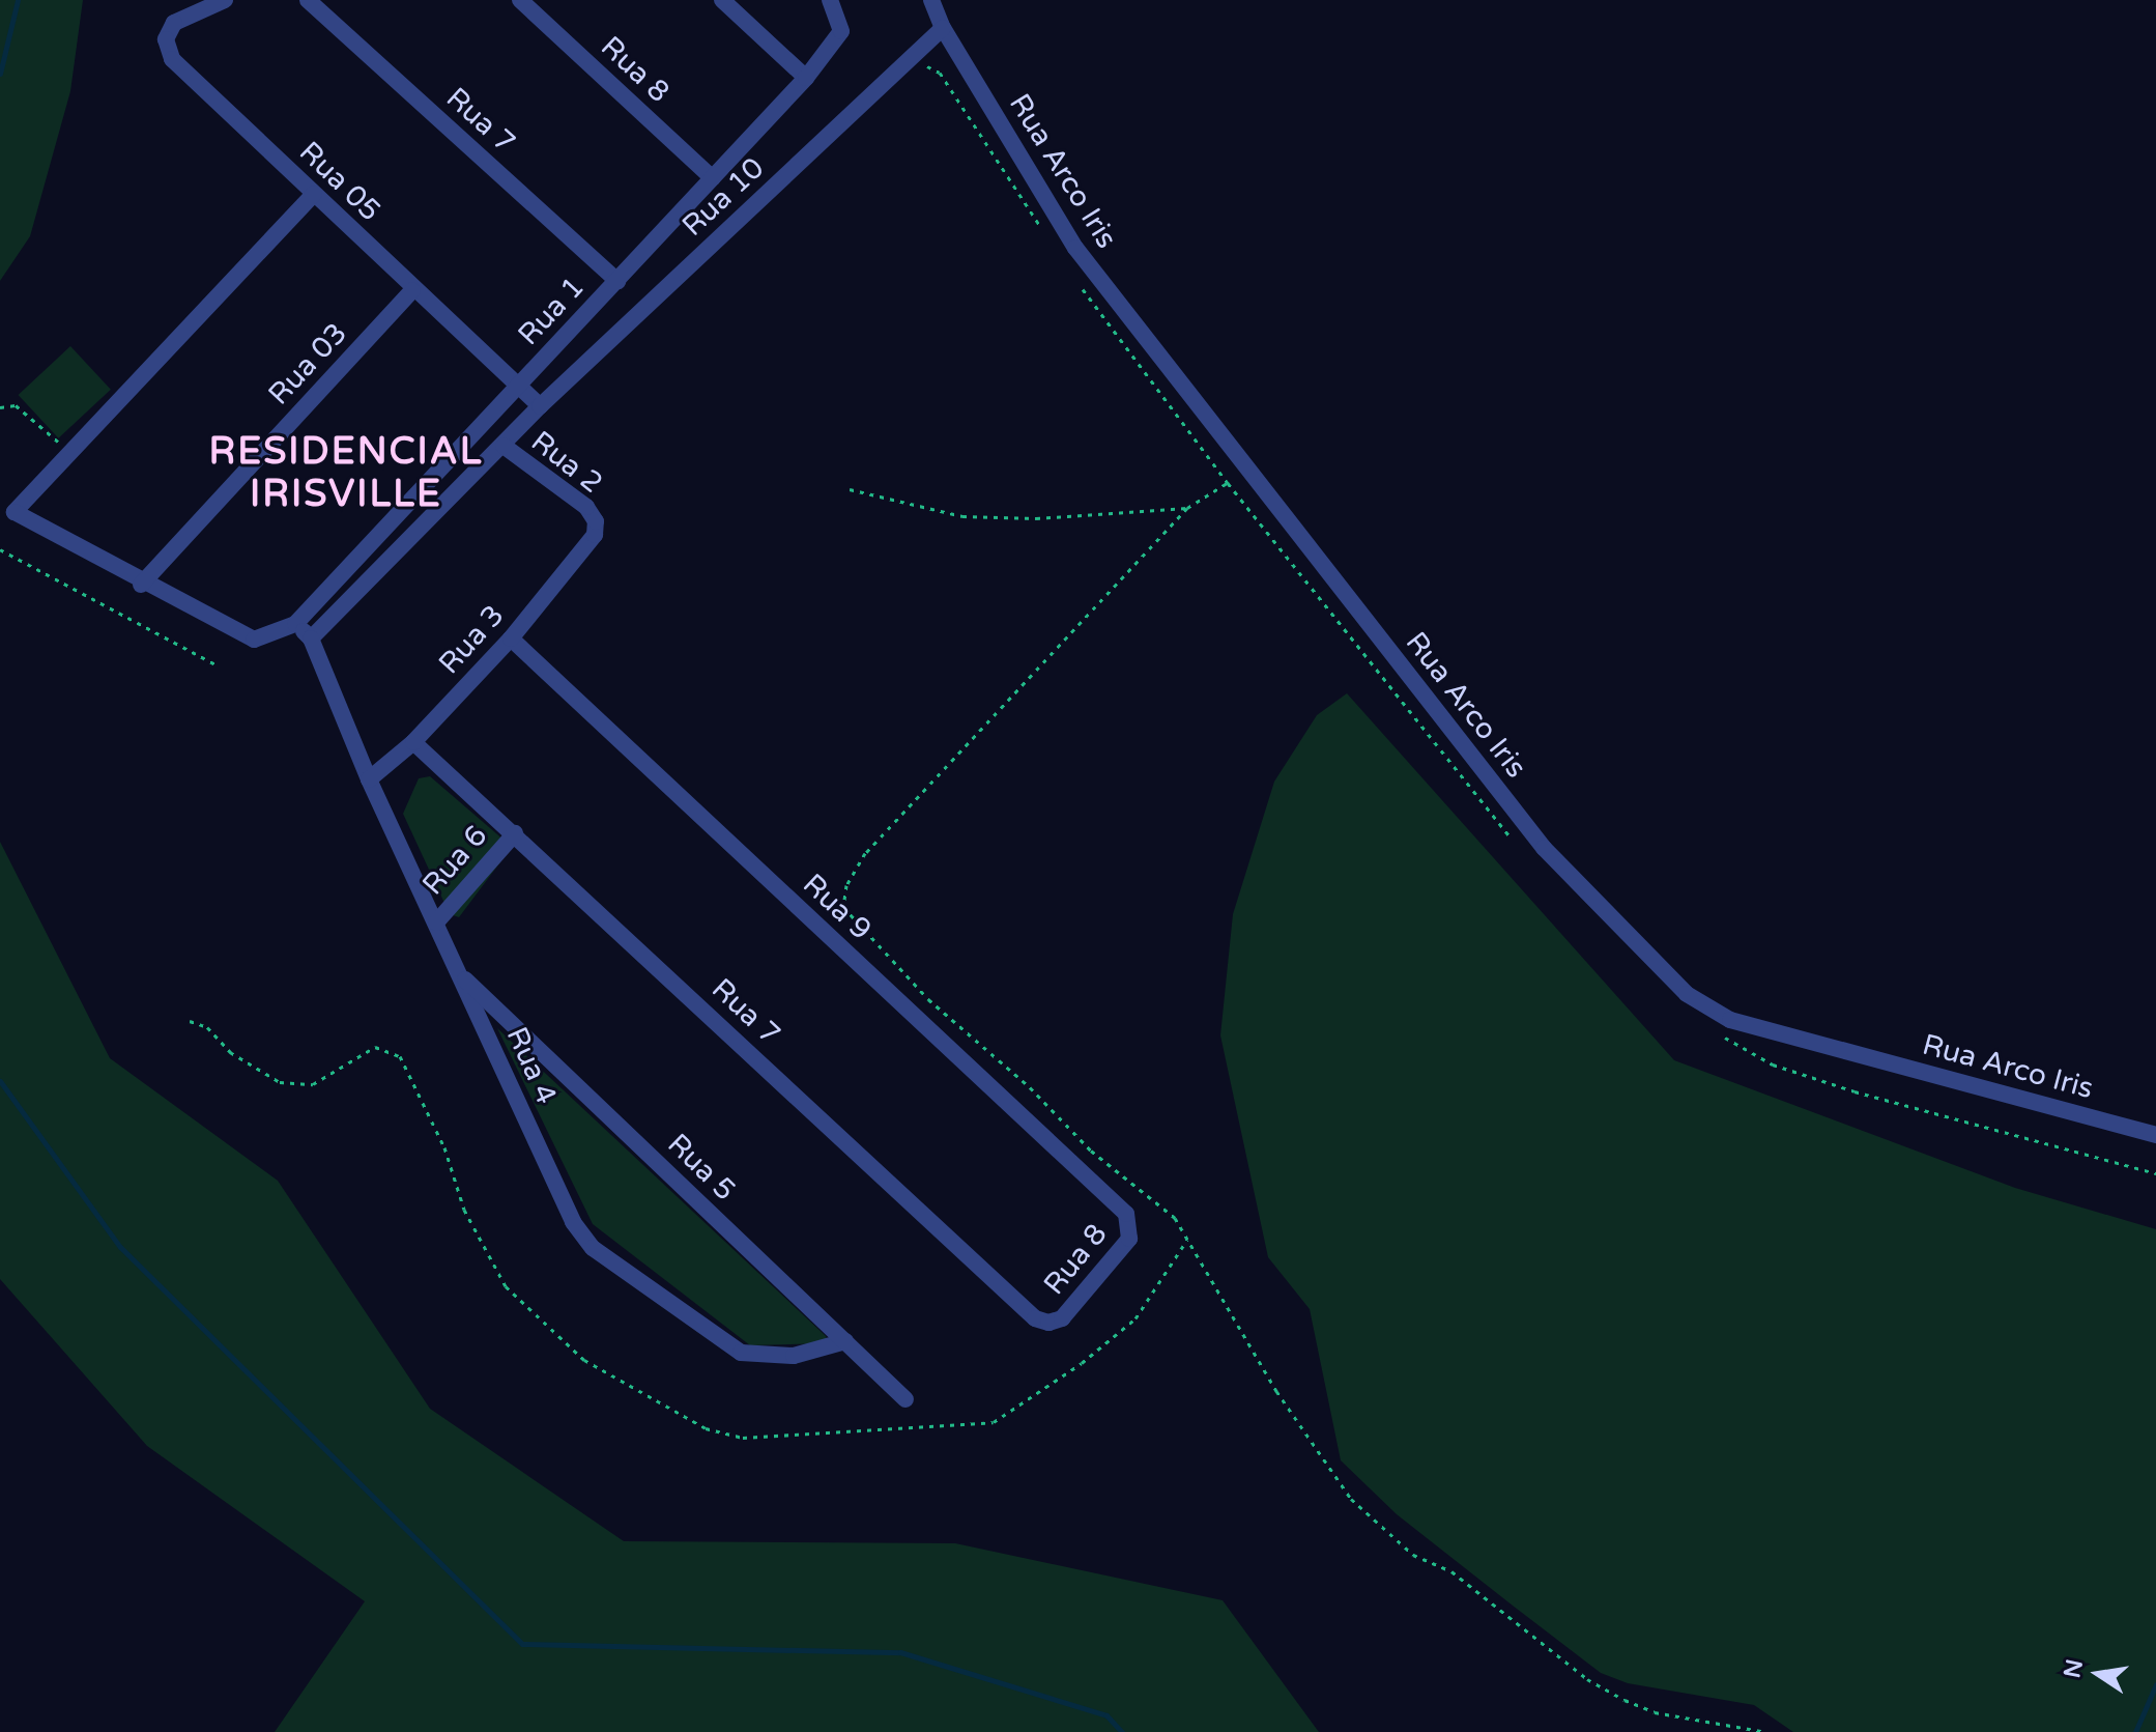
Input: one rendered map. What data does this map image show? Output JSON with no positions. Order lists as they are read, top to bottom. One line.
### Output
{"streets":{"street":["Rua 8","Rua 7","Rua Arco Iris","Rua 05","Rua 10","Rua 1","Rua 03","Rua 2","Rua 3","Rua 6","Rua 9","Rua 4","Rua 5"]},"crossings":[["Rua 8","Rua 7"],["Rua 8","Rua 1"],["Rua 8","Rua 9"],["Rua 7","Rua 1"],["Rua 7","Rua 3"],["Rua 7","Rua 6"],["Rua Arco Iris","Rua 10"],["Rua 05","Rua 10"],["Rua 05","Rua 1"],["Rua 05","Rua 03"],["Rua 1","Rua 03"],["Rua 2","Rua 3"],["Rua 3","Rua 9"],["Rua 3","Rua 4"],["Rua 6","Rua 4"],["Rua 4","Rua 5"]],"districts":["RESIDENCIAL IRISVILLE"],"north":"left"}
